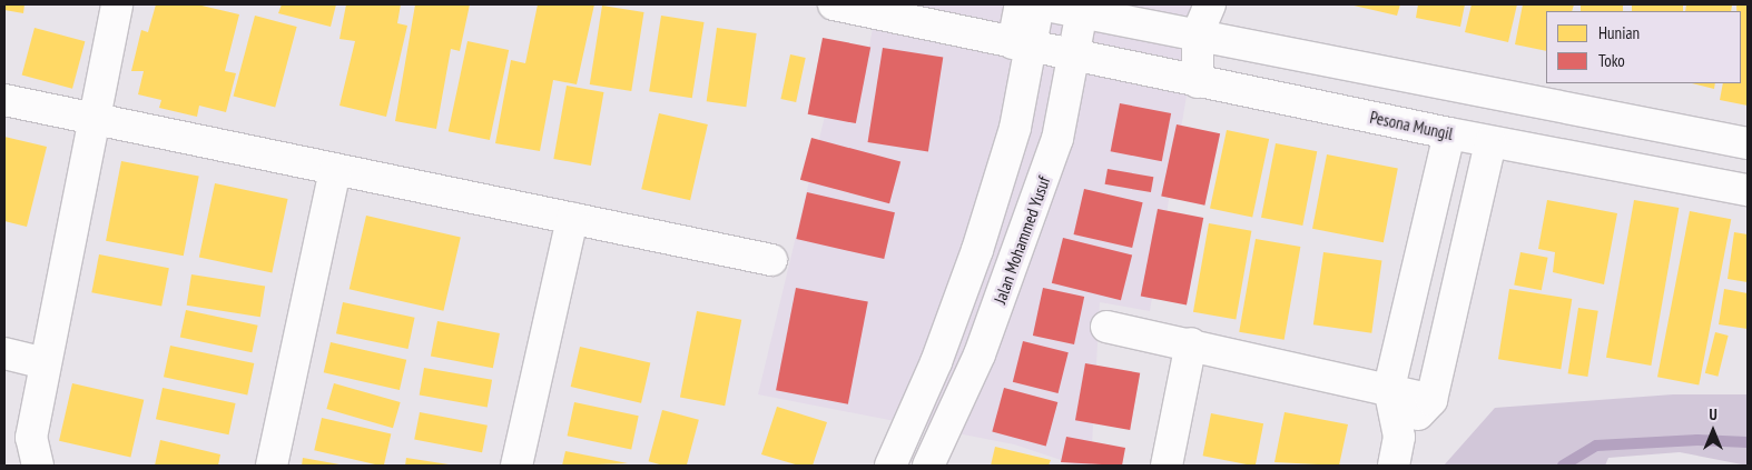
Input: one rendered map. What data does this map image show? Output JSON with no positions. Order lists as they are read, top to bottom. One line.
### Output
{"streets":{"street":["Pesona Mungil","Jalan Mohammed Yusuf"]},"crossings":[["Pesona Mungil","Jalan Mohammed Yusuf"]],"legend":["Hunian","Toko"],"north":"top"}
